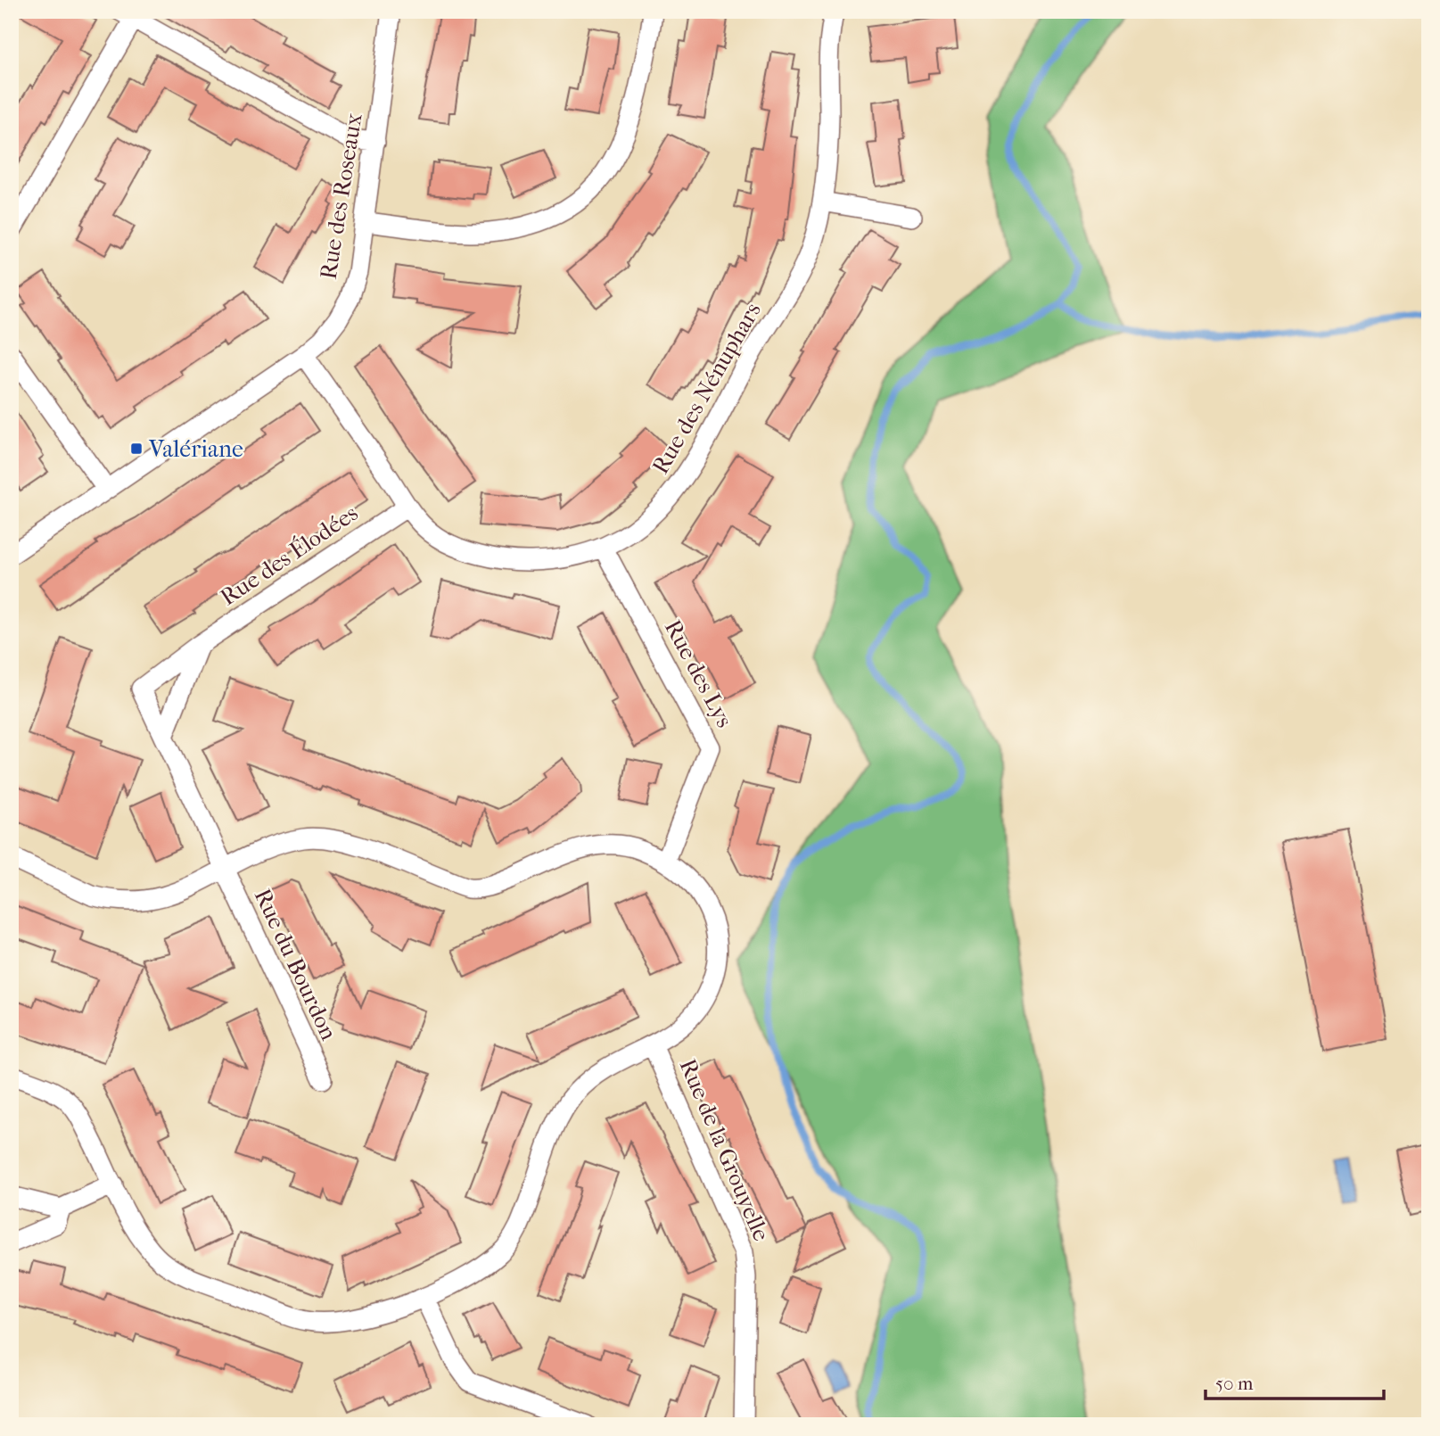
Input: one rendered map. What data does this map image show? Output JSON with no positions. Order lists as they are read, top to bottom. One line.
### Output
{"streets":{"street":["Rue des Roseaux","Rue des Nénuphars","Rue des Élodées","Rue des Lys","Rue du Bourdon","Rue de la Grouyelle"]},"crossings":[["Rue des Roseaux","Rue des Nénuphars"],["Rue des Nénuphars","Rue des Élodées"],["Rue des Nénuphars","Rue des Lys"],["Rue des Élodées","Rue du Bourdon"],["Rue des Lys","Rue du Bourdon"],["Rue du Bourdon","Rue de la Grouyelle"]],"places":{"transit":["Valériane"]},"scale_bar":"50 m"}
